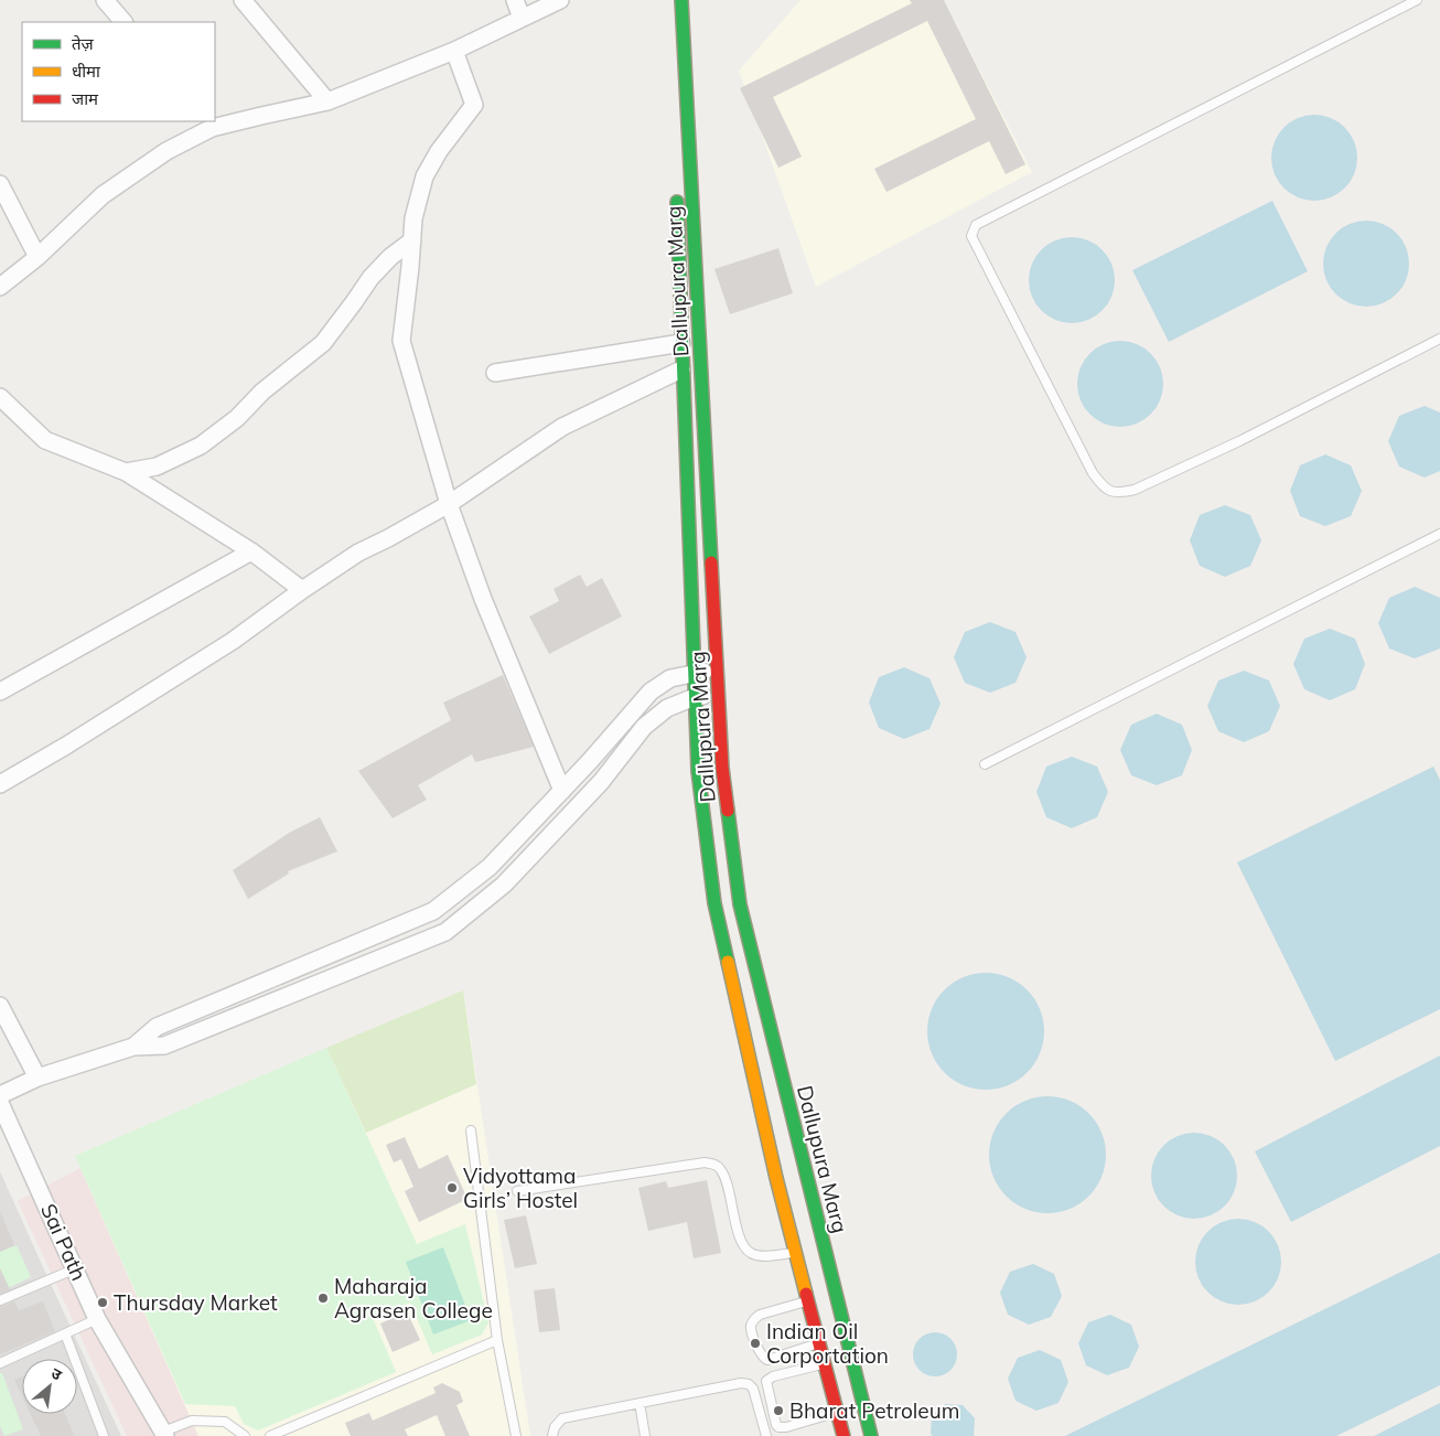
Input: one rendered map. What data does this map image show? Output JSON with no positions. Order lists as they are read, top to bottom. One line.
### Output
{"streets":{"main road":["Dallupura Marg"],"street":["Sai Path"]},"places":["Vidyottama Girls’ Hostel","Maharaja Agrasen College","Thursday Market","Indian Oil Corportation","Bharat Petroleum"],"legend":["तेज़","धीमा","जाम"],"north":"top right"}
